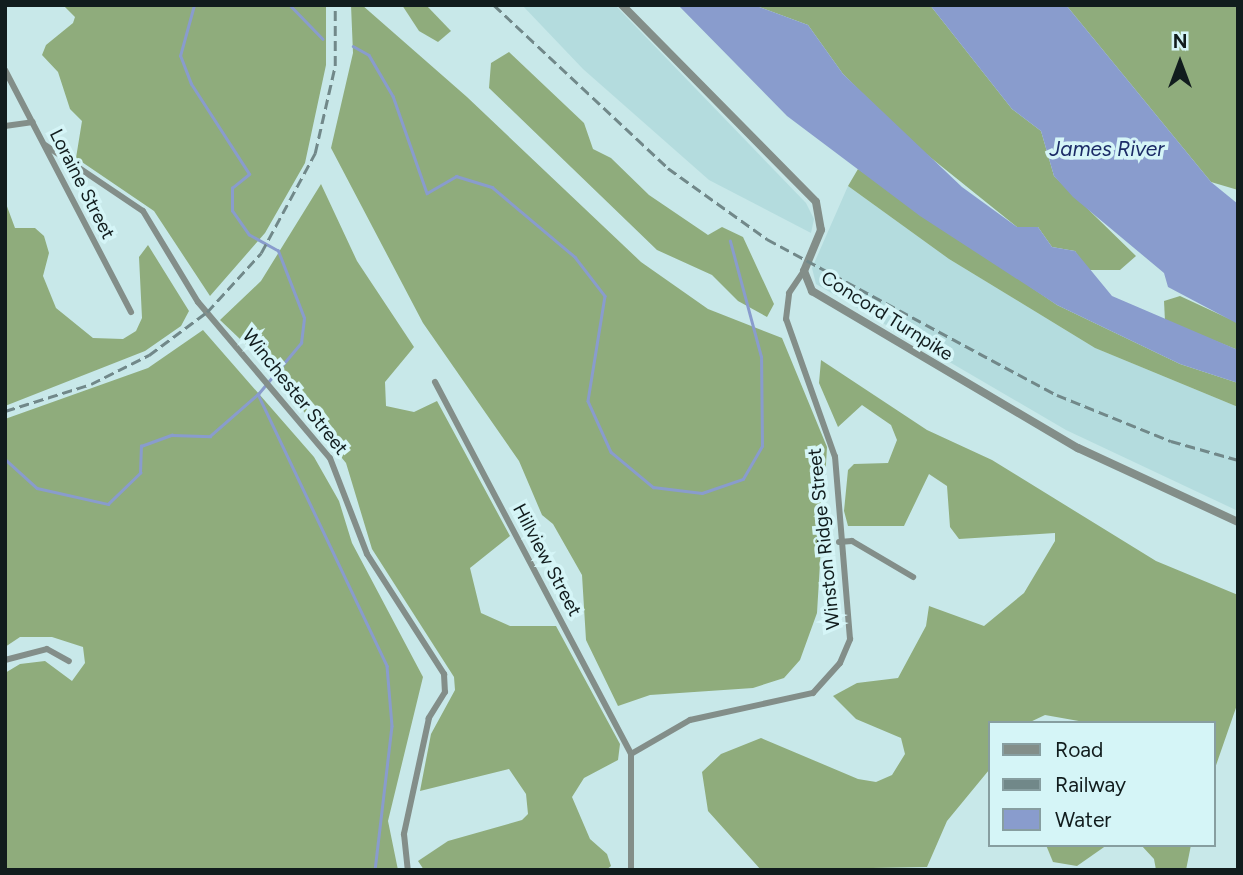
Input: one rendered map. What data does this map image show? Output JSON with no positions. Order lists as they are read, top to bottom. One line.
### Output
{"streets":{"street":["Loraine Street","Concord Turnpike","Winchester Street","Winston Ridge Street","Hillview Street"]},"crossings":[["Loraine Street","Winchester Street"],["Concord Turnpike","Winston Ridge Street"],["Winston Ridge Street","Hillview Street"]],"water":["James River"],"legend":["Road","Railway","Water"],"north":"top"}
